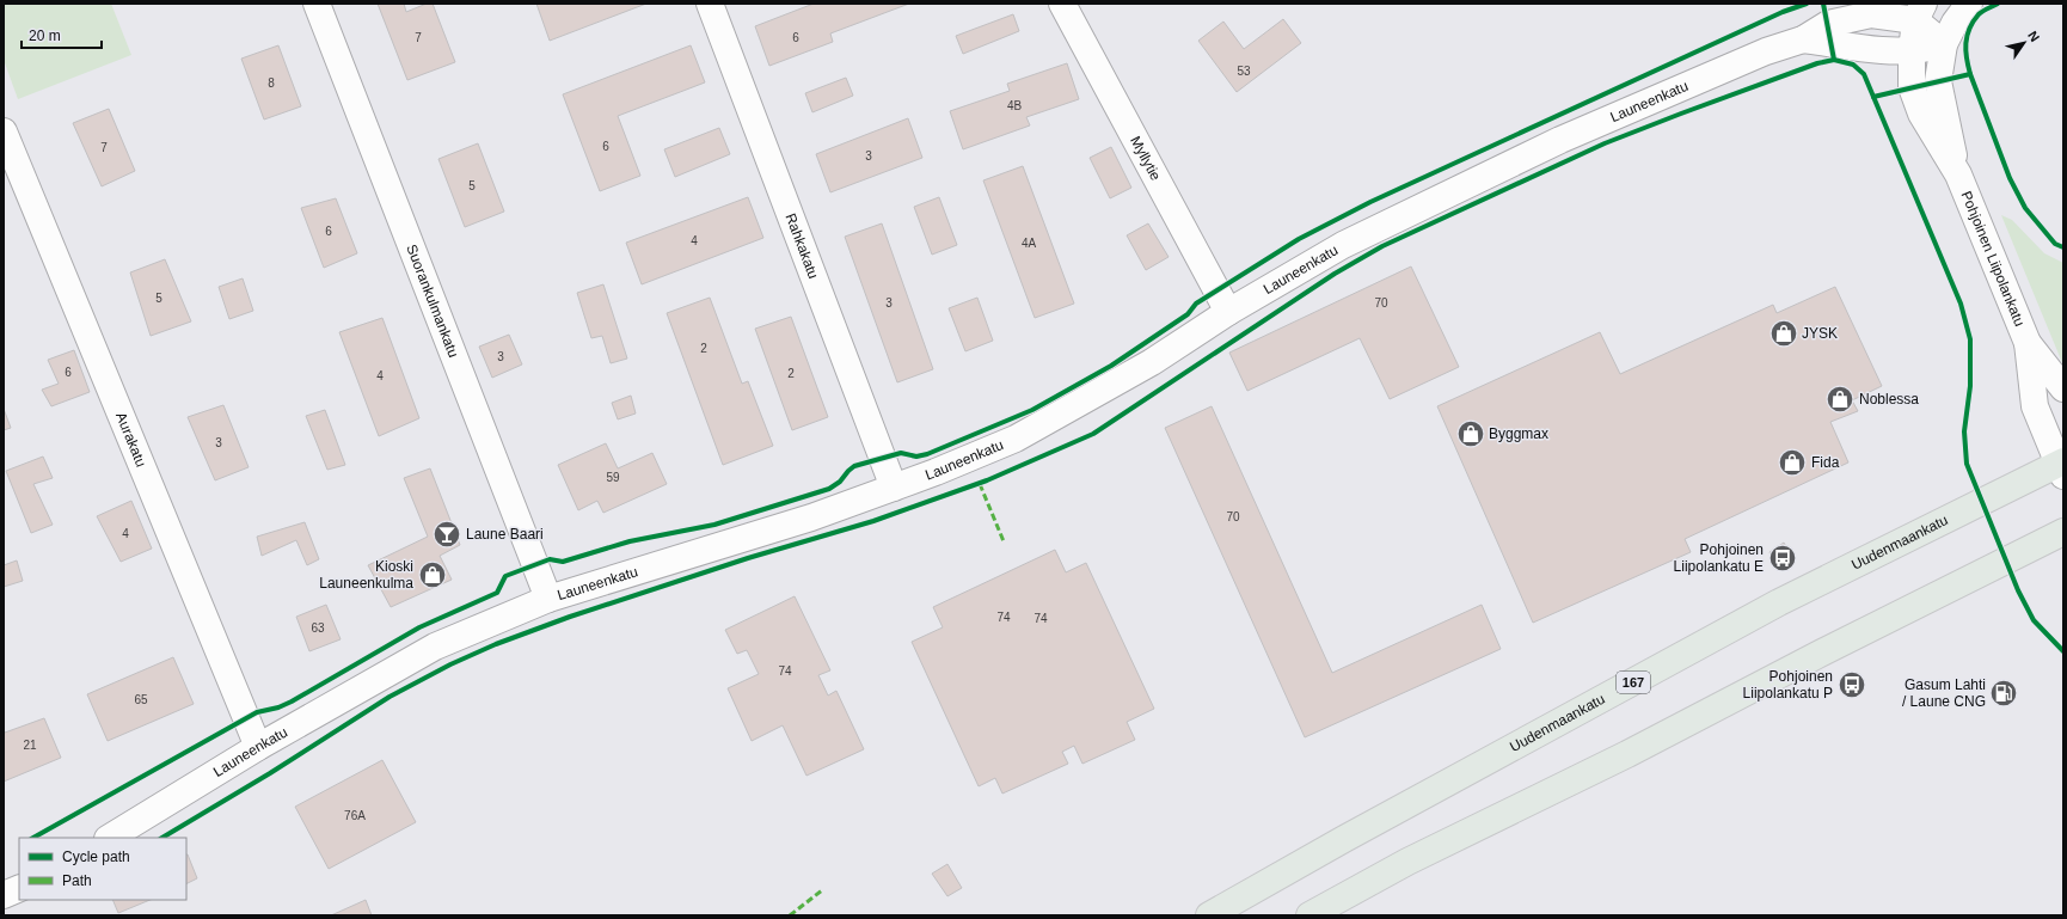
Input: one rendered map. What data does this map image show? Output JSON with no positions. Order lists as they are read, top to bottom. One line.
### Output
{"streets":{"main road":["Uudenmaankatu","167"],"street":["Launeenkatu","Myllytie","Rahkakatu","Pohjoinen Liipolankatu","Suorankulmankatu","Aurakatu"]},"crossings":[["Launeenkatu","Myllytie"],["Launeenkatu","Rahkakatu"],["Launeenkatu","Pohjoinen Liipolankatu"],["Launeenkatu","Suorankulmankatu"],["Launeenkatu","Aurakatu"],["Pohjoinen Liipolankatu","Uudenmaankatu"]],"places":{"shop":["JYSK","Noblessa","Byggmax","Fida","Kioski Launeenkulma"],"bar":["Laune Baari"],"bus stop":["Pohjoinen Liipolankatu E","Pohjoinen Liipolankatu P"],"fuel station":["Gasum Lahti / Laune CNG"]},"house_numbers":["7","6","53","8","4B","6","7","3","5","6","4","4A","5","3","70","2","3","6","2","4","3","59","70","4","74","74","63","74","65","21","76A"],"legend":["Cycle path","Path"],"scale_bar":"20 m","north":"top right"}
